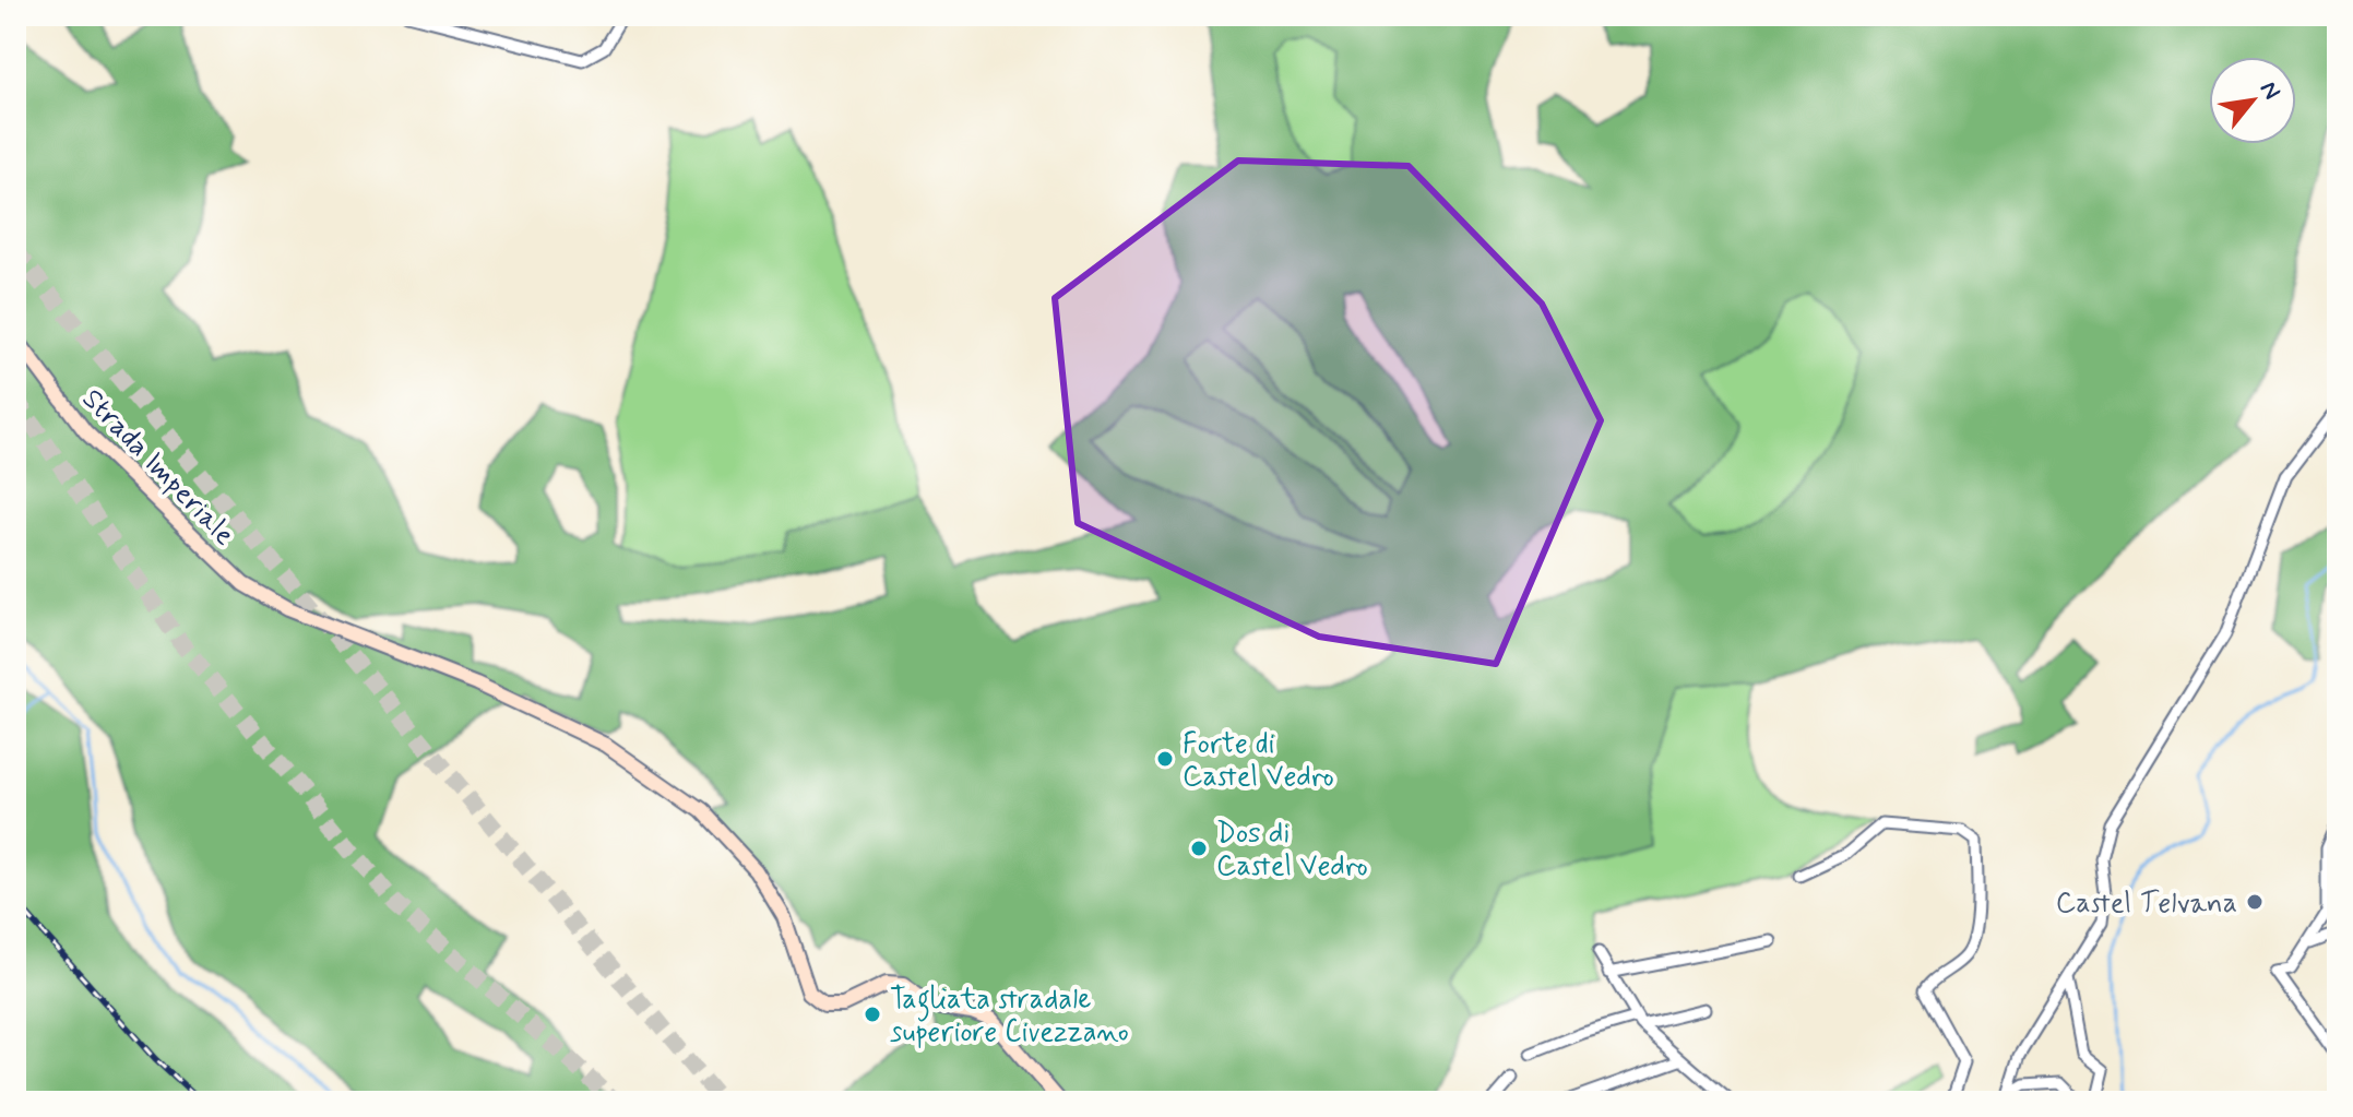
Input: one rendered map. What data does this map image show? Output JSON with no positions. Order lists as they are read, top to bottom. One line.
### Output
{"streets":{"street":["Strada Imperiale"]},"places":["Forte di Castel Vedro","Dos di Castel Vedro","Castel Telvana","Tagliata stradale superiore Civezzano"],"north":"top right"}
